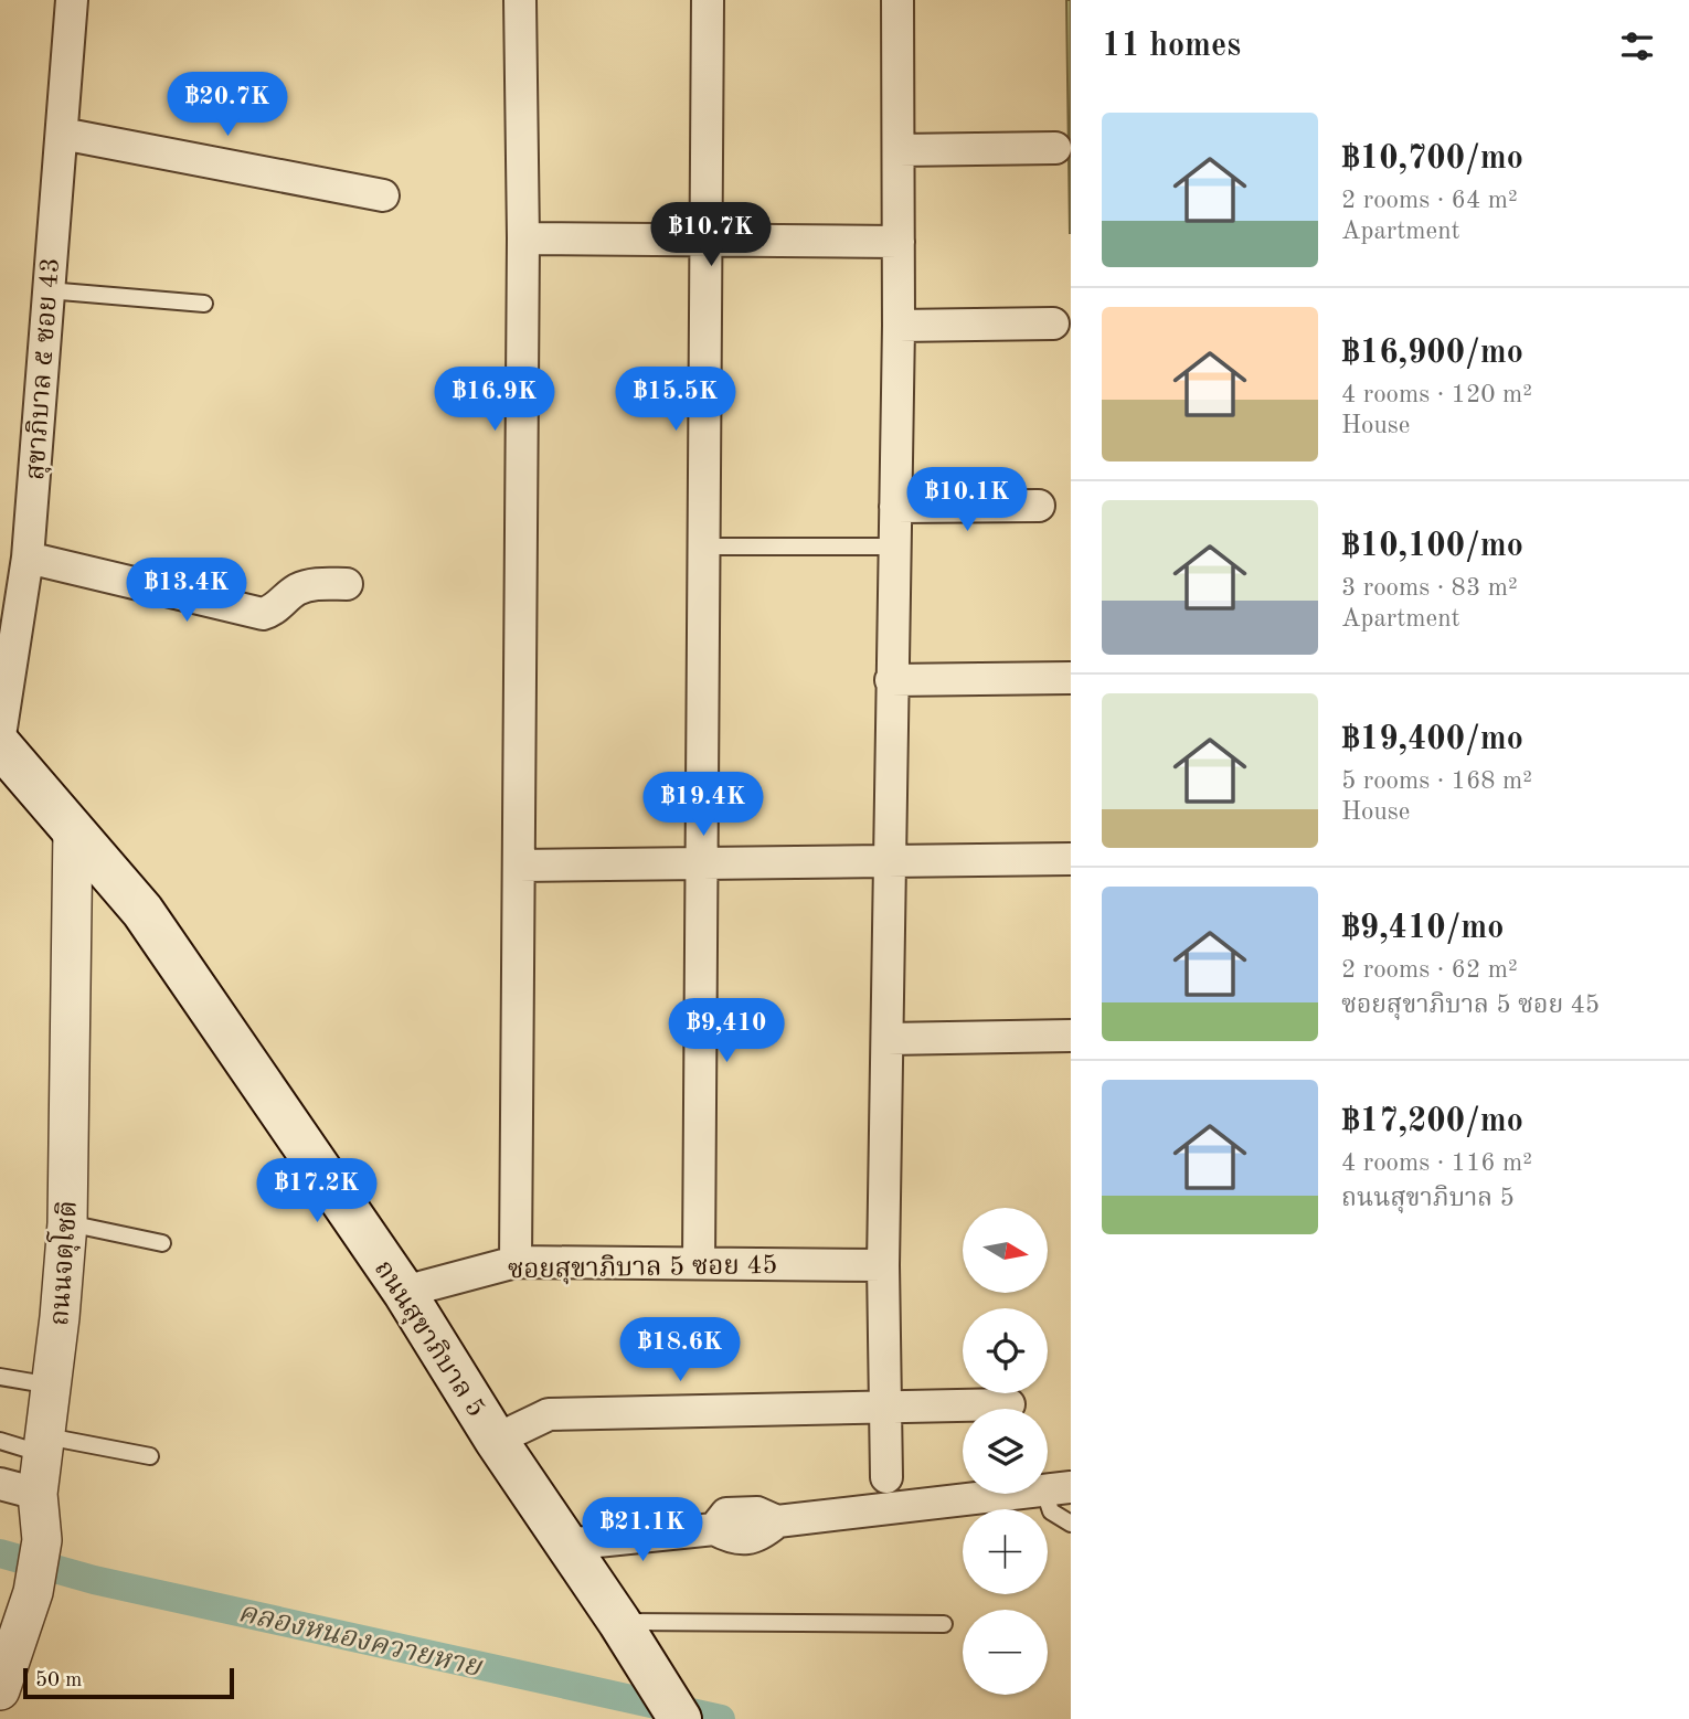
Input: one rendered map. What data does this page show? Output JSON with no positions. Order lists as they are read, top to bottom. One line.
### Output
{"streets":{"main road":["ถนนสุขาภิบาล 5"],"street":["สุขาภิบาล ๕ ซอย 43","ถนนจตุโชติ","ซอยสุขาภิบาล 5 ซอย 45"]},"crossings":[["ถนนจตุโชติ","ถนนสุขาภิบาล 5"],["ซอยสุขาภิบาล 5 ซอย 45","ถนนสุขาภิบาล 5"]],"water":["คลองหนองควายหาย"],"scale_bar":"50 m","north":"right","page":{"heading":"11 homes","price":["฿20.7K","฿10.7K","฿16.9K","฿15.5K","฿10.1K","฿13.4K","฿19.4K","฿9,410","฿17.2K","฿18.6K","฿21.1K"],"list":[{"name":"฿10,700/mo","note":"2 rooms · 64 m² · Apartment"},{"name":"฿16,900/mo","note":"4 rooms · 120 m² · House"},{"name":"฿10,100/mo","note":"3 rooms · 83 m² · Apartment"},{"name":"฿19,400/mo","note":"5 rooms · 168 m² · House"},{"name":"฿9,410/mo","note":"2 rooms · 62 m² · ซอยสุขาภิบาล 5 ซอย 45"},{"name":"฿17,200/mo","note":"4 rooms · 116 m² · ถนนสุขาภิบาล 5"}],"map_buttons":["+","−"],"scale":"50 m"}}
